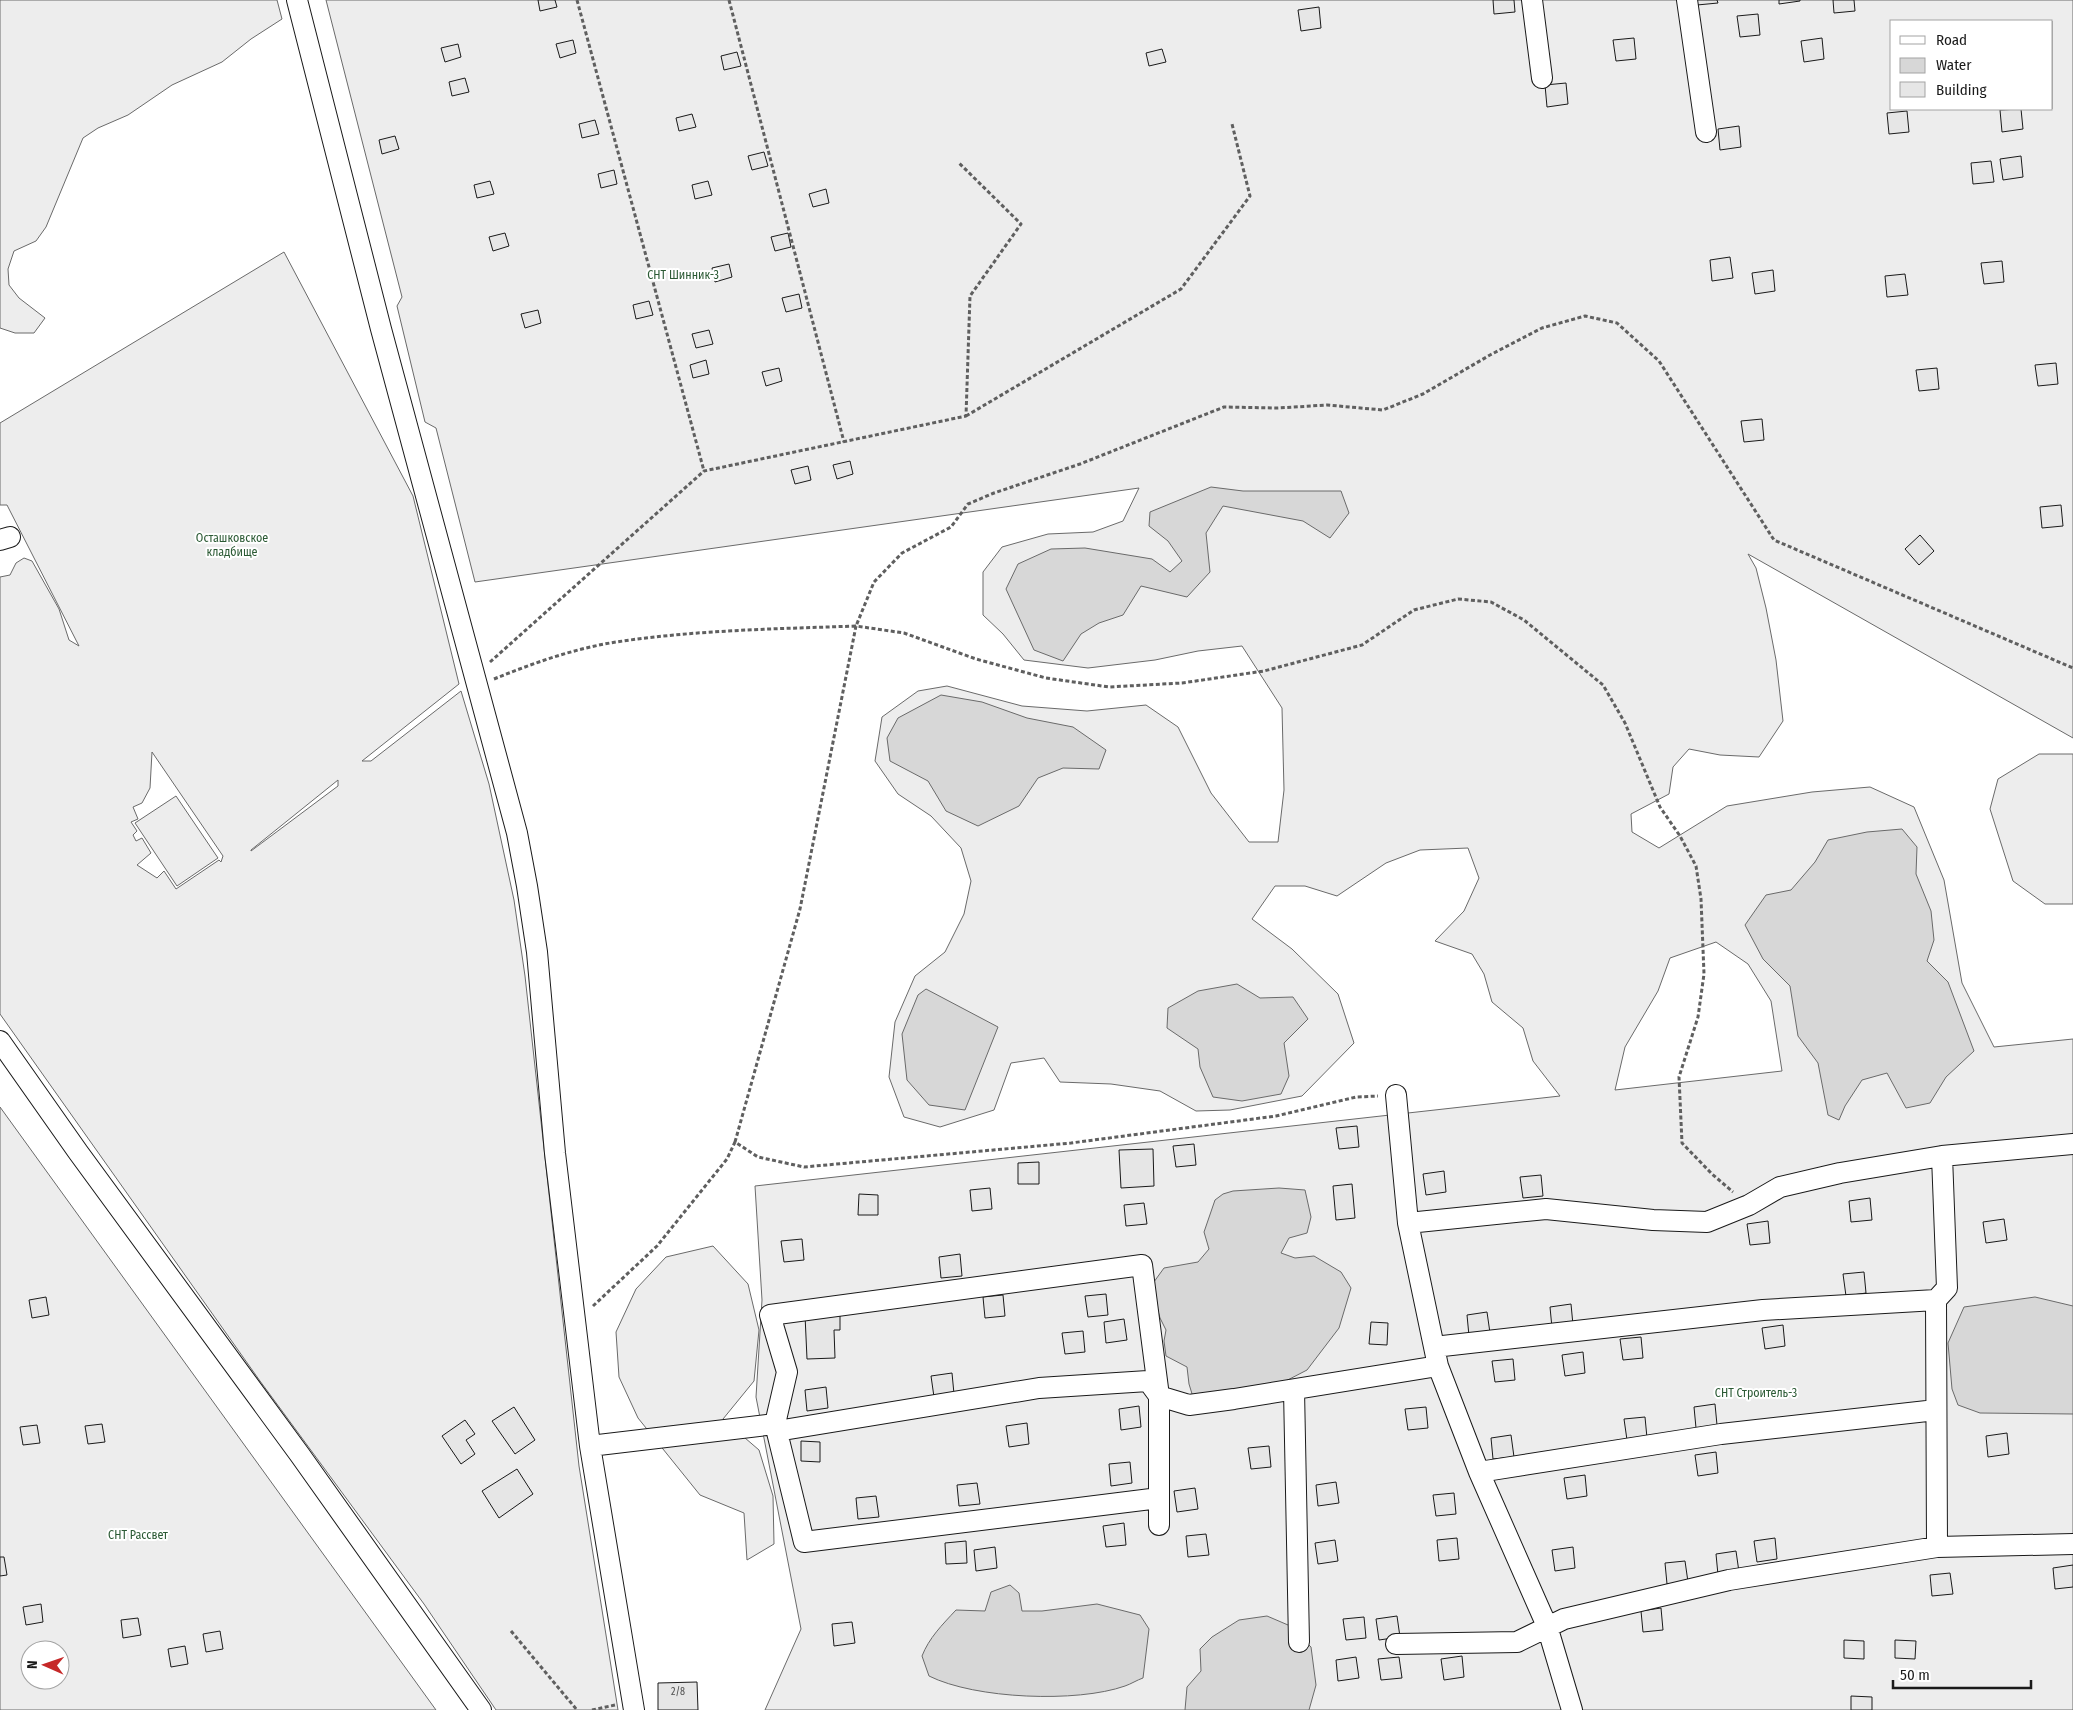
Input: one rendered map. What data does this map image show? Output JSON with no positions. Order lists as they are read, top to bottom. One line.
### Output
{"parks":["СНТ Шинник-3","Осташковское кладбище","СНТ Строитель-3","СНТ Рассвет"],"house_numbers":["2/8"],"legend":["Road","Water","Building"],"scale_bar":"50 m","north":"left"}
